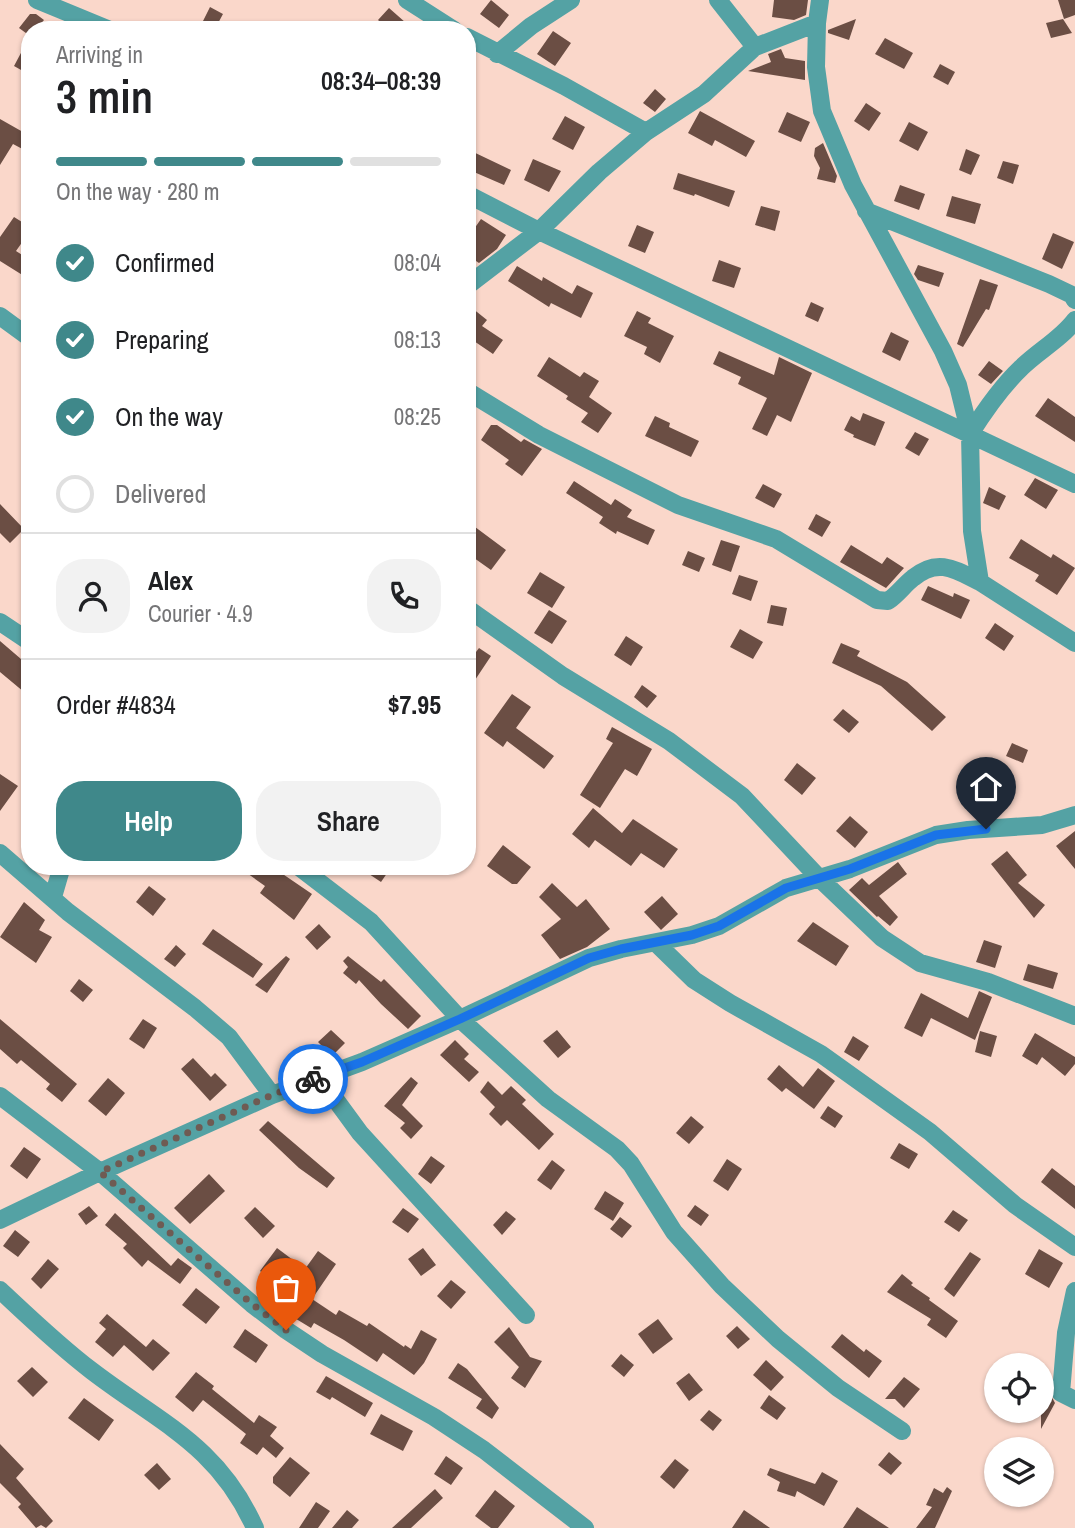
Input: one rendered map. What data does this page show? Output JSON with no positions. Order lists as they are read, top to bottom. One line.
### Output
{"page":{"heading":["3 min","Arriving in","08:34–08:39"],"panel":["Alex","Courier · 4.9","Order #4834","$7.95"],"bar":"On the way · 280 m","list":[["Confirmed","08:04"],["Preparing","08:13"],["On the way","08:25"],"Delivered"],"buttons":["Help","Share"]}}
